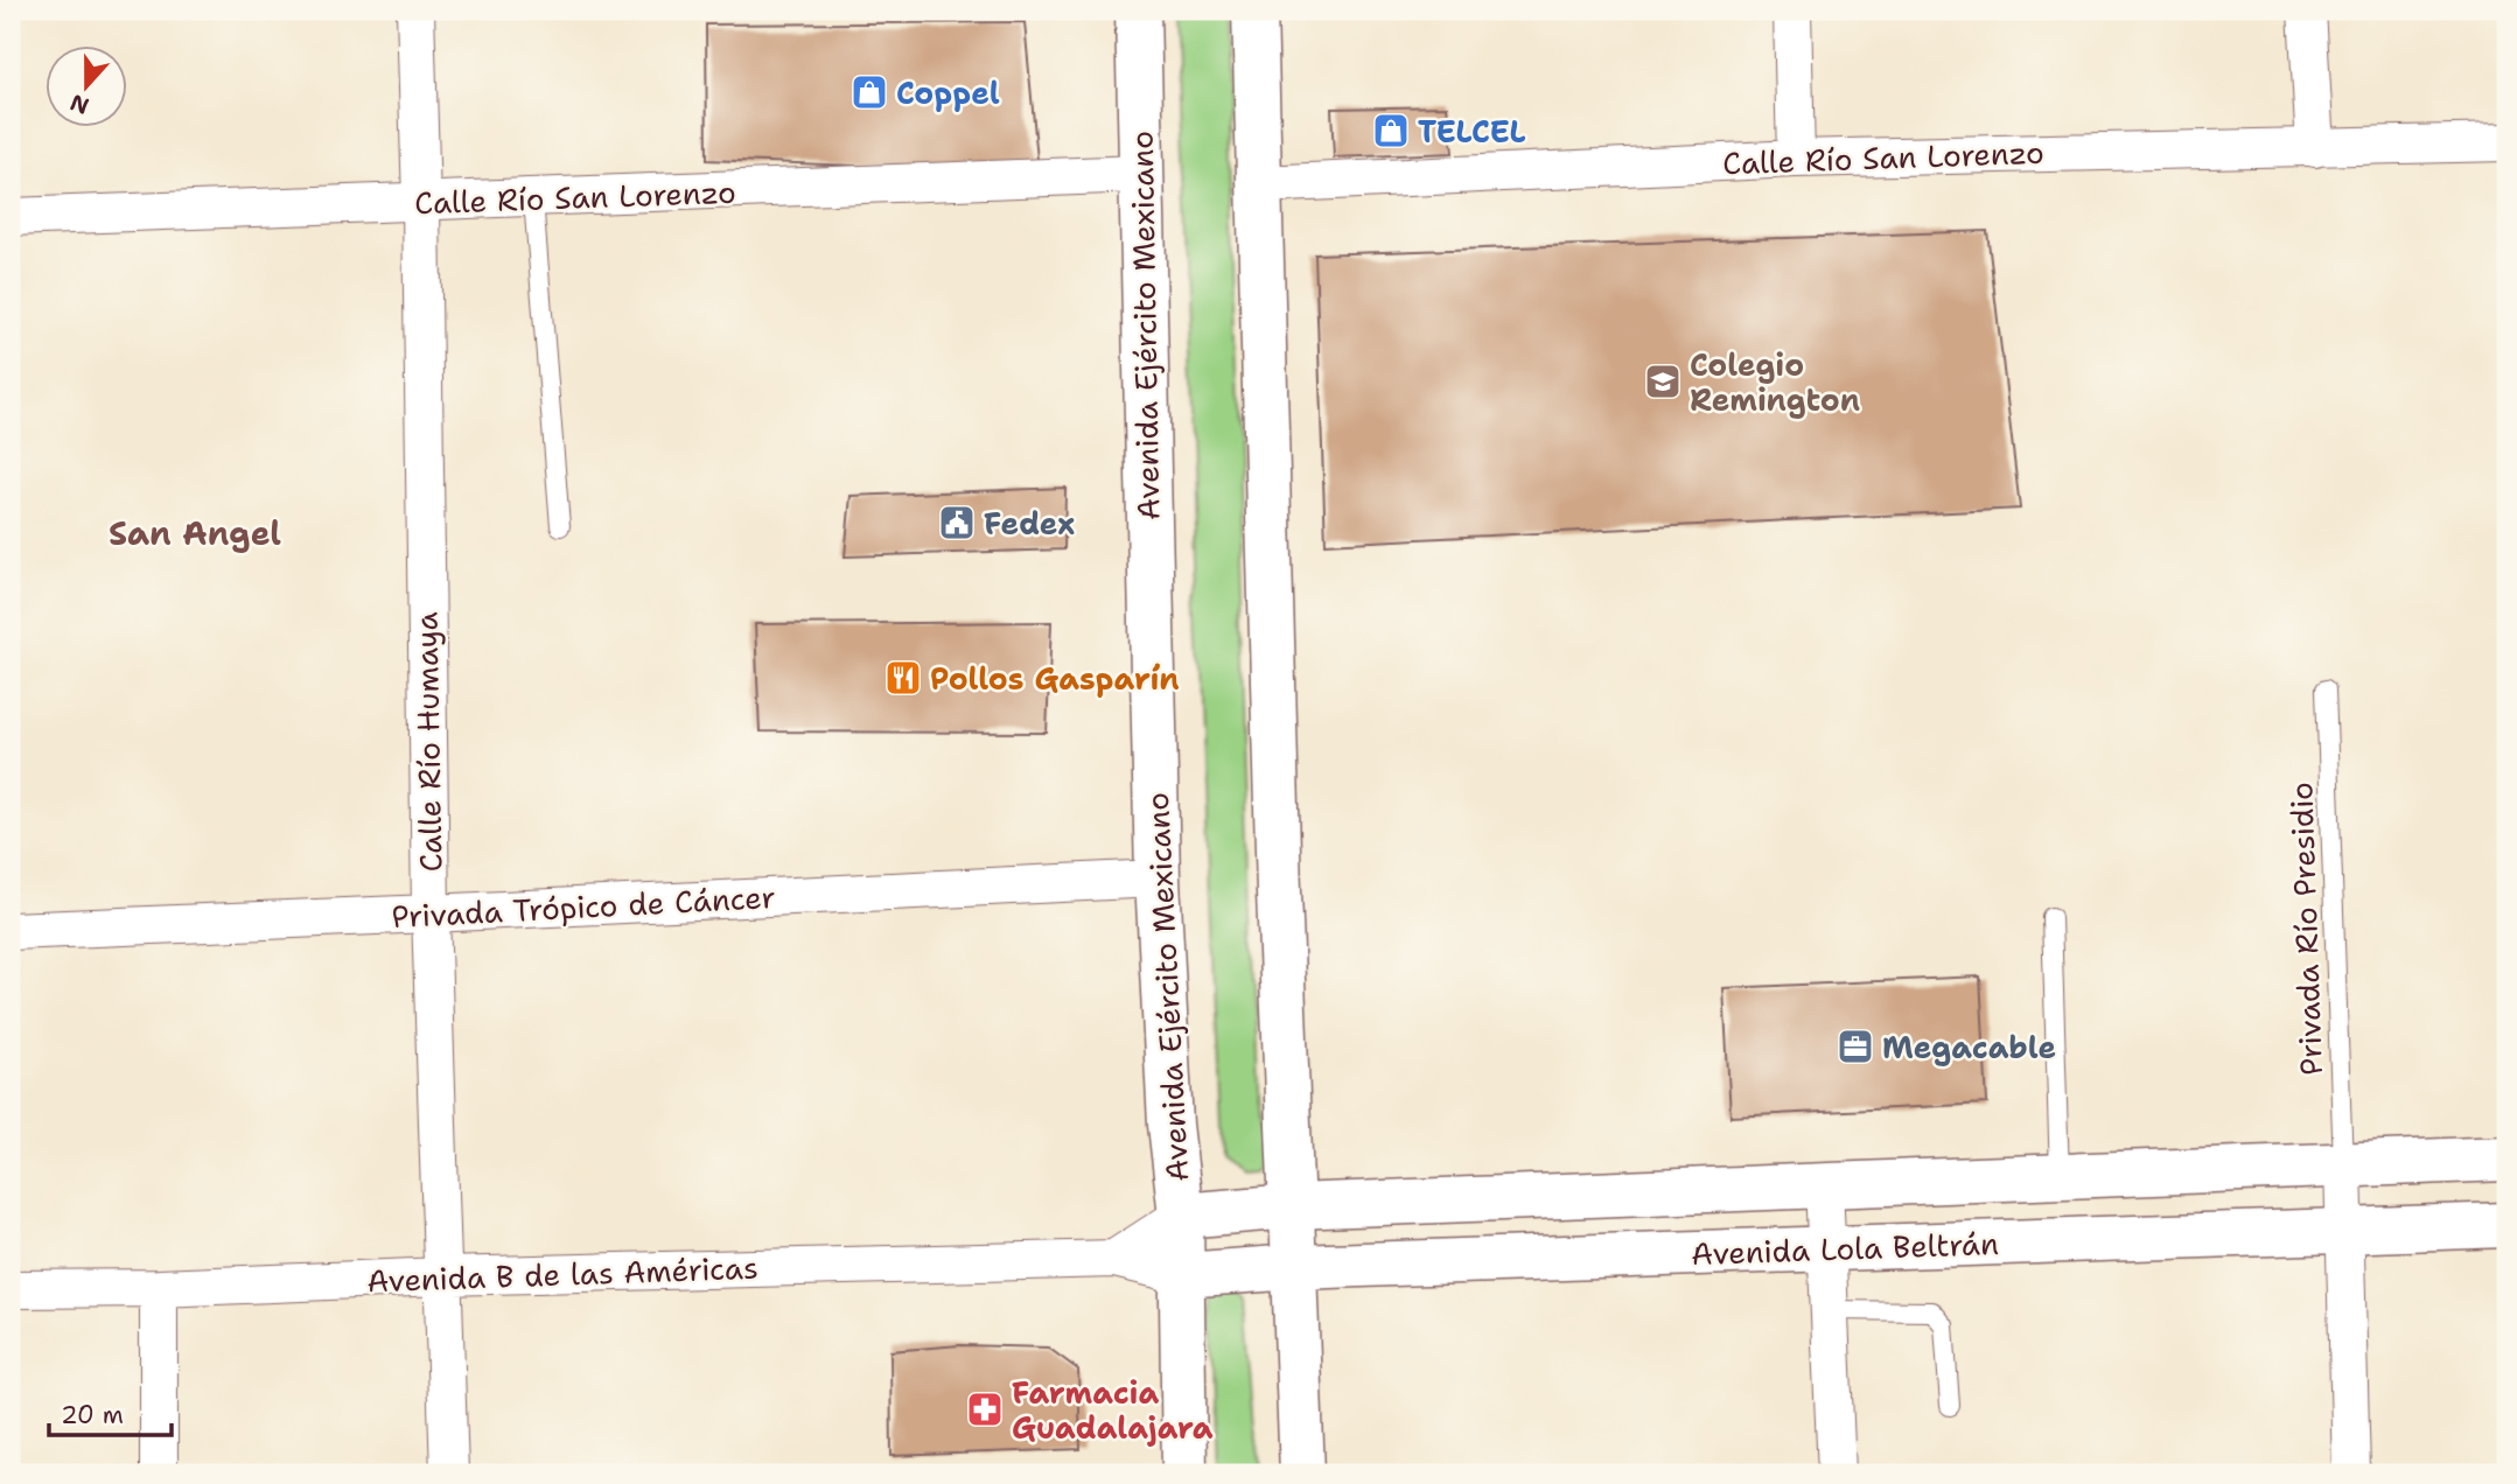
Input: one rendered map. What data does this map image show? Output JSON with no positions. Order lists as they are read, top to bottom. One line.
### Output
{"streets":{"main road":["Avenida Ejército Mexicano","Avenida Lola Beltrán"],"street":["Calle Río San Lorenzo","Calle Río Humaya","Privada Trópico de Cáncer","Avenida B de las Américas"],"lane":["Privada Río Presidio"]},"crossings":[["Calle Río San Lorenzo","Avenida Ejército Mexicano"],["Calle Río San Lorenzo","Calle Río Humaya"],["Avenida Ejército Mexicano","Privada Trópico de Cáncer"],["Avenida Ejército Mexicano","Avenida Lola Beltrán"],["Avenida Ejército Mexicano","Avenida B de las Américas"],["Calle Río Humaya","Privada Trópico de Cáncer"],["Calle Río Humaya","Avenida B de las Américas"],["Privada Río Presidio","Avenida Lola Beltrán"],["Avenida Lola Beltrán","Avenida B de las Américas"]],"districts":["San Angel"],"places":{"shop":["Coppel","TELCEL"],"school or university":["Colegio Remington"],"public building":["Fedex"],"restaurant":["Pollos Gasparín"],"office":["Megacable"],"pharmacy":["Farmacia Guadalajara"]},"scale_bar":"20 m","north":"bottom"}
